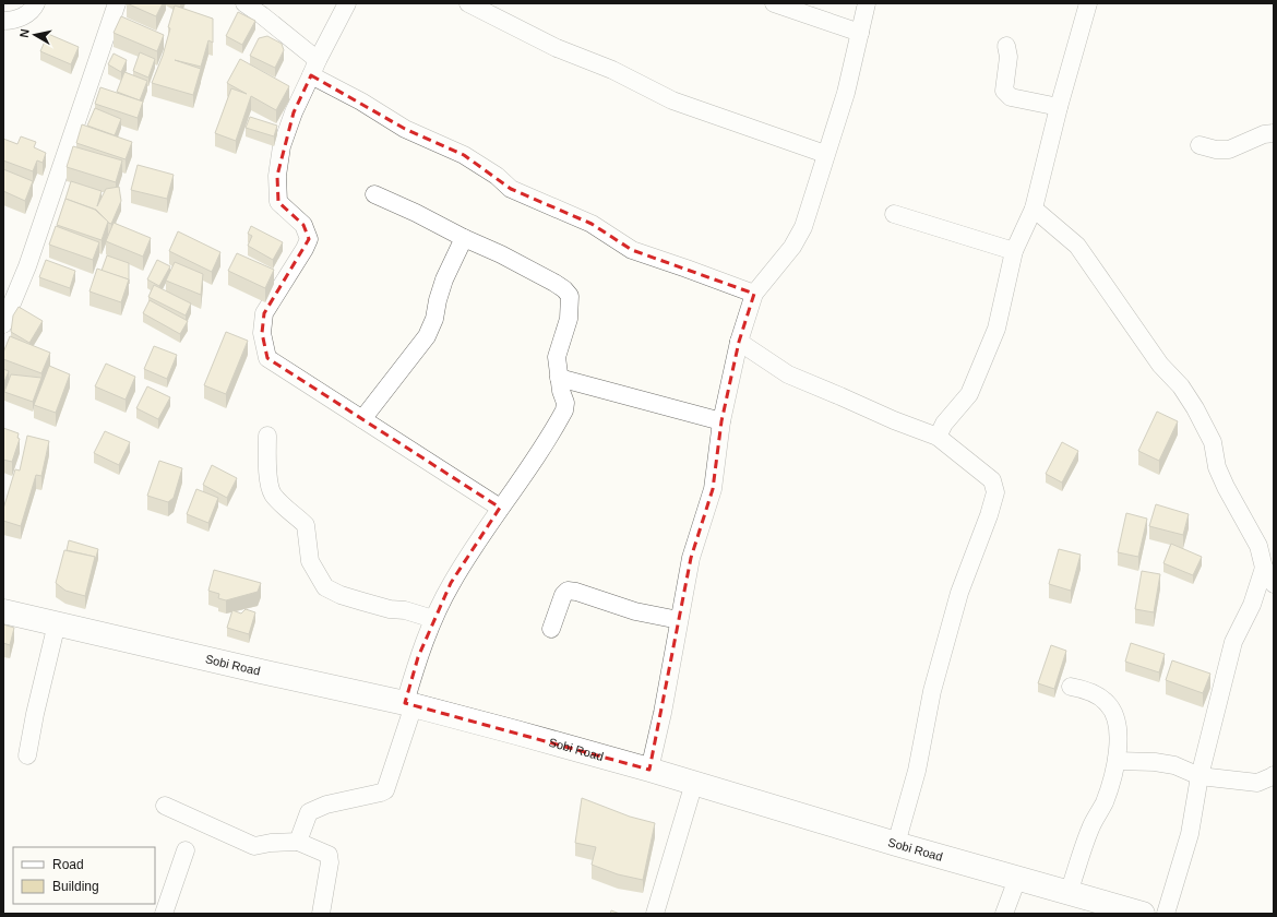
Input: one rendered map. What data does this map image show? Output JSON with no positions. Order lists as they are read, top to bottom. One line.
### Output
{"streets":{"highway":["Sobi Road"]},"legend":["Road","Building"],"north":"left"}
